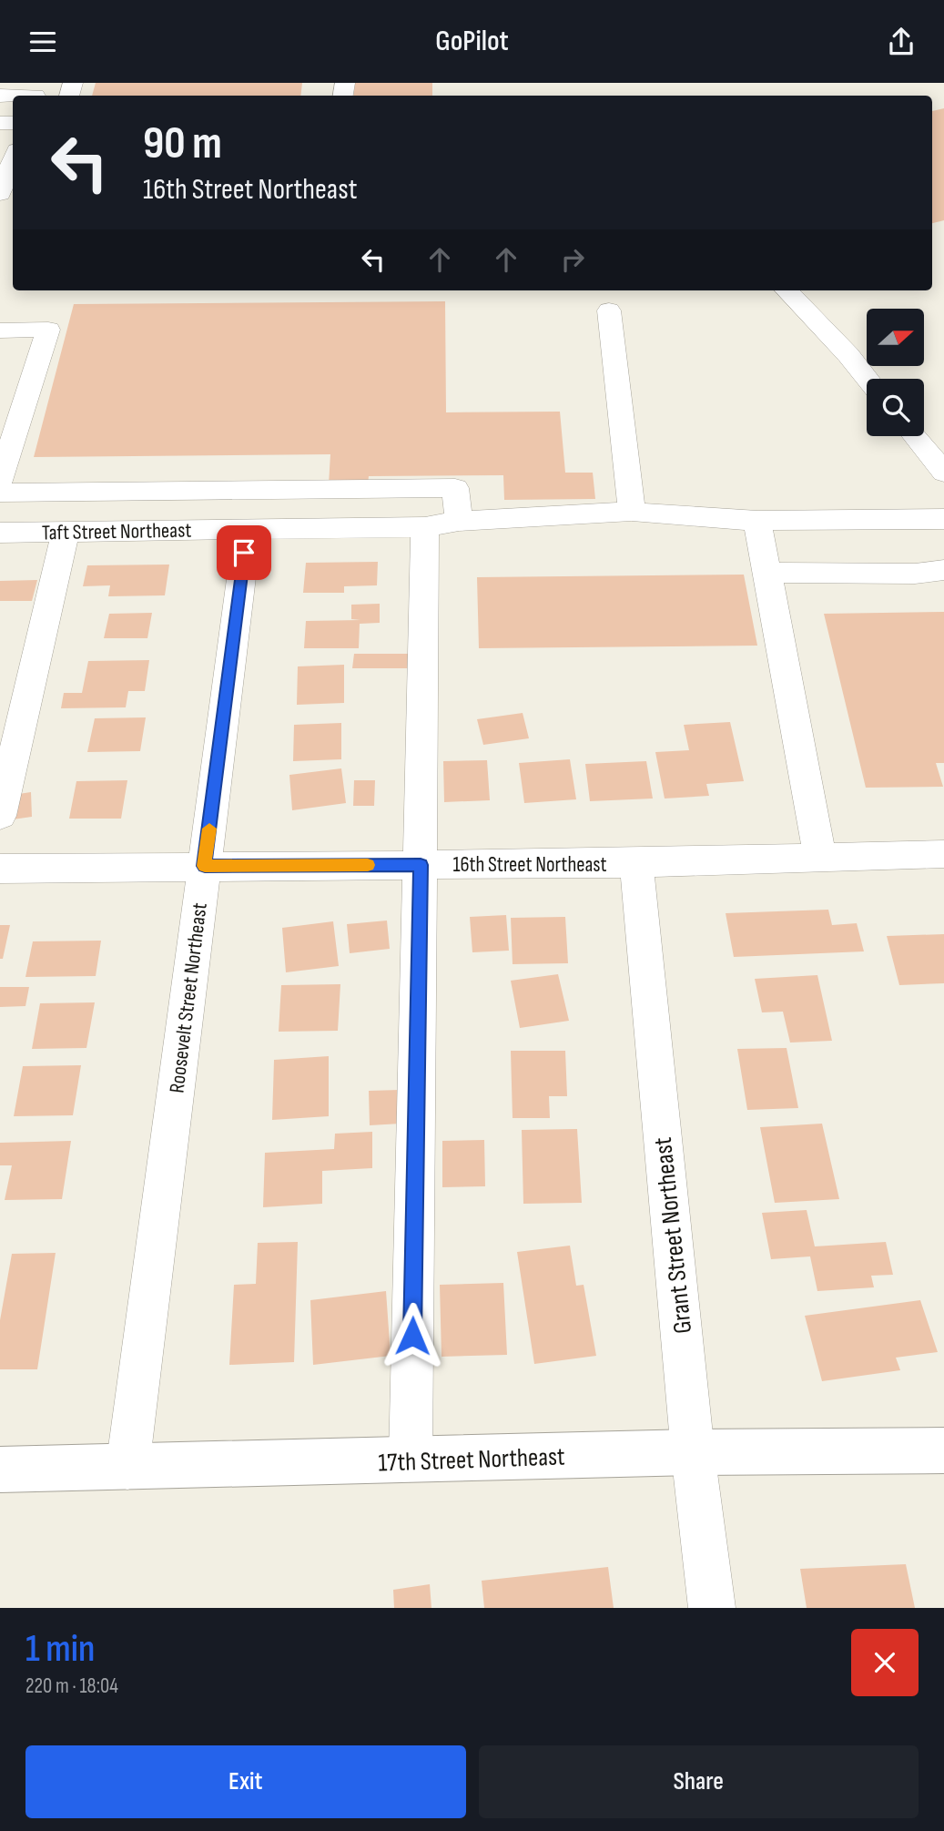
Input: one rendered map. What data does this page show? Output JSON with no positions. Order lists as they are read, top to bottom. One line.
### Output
{"streets":{"main road":["17th Street Northeast"],"street":["Taft Street Northeast","16th Street Northeast","Roosevelt Street Northeast","Grant Street Northeast"]},"crossings":[["Taft Street Northeast","Roosevelt Street Northeast"],["16th Street Northeast","Roosevelt Street Northeast"],["16th Street Northeast","Grant Street Northeast"],["Roosevelt Street Northeast","17th Street Northeast"],["Grant Street Northeast","17th Street Northeast"]],"north":"right","page":{"header":"GoPilot","turn":["90 m","16th Street Northeast"],"heading":["1 min","220 m · 18:04"],"buttons":["Exit","Share"]}}
